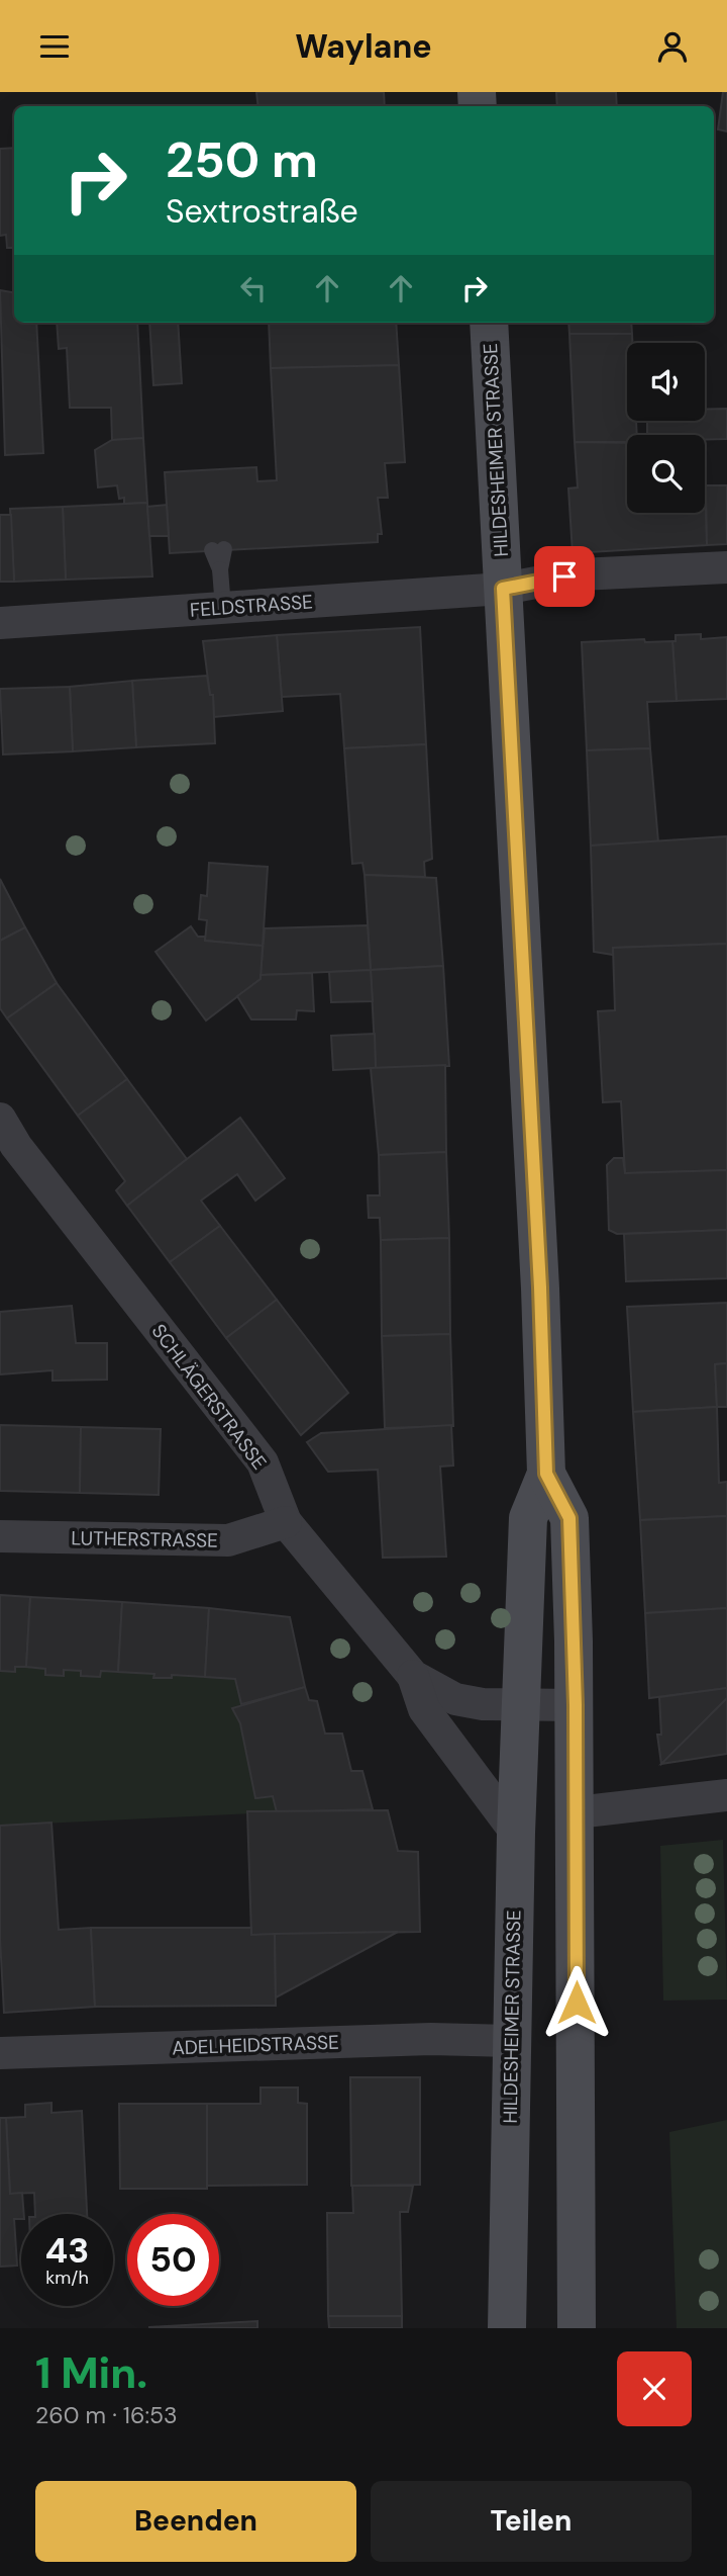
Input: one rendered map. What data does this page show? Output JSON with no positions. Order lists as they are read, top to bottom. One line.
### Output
{"streets":{"main road":["HILDESHEIMER STRASSE"],"street":["FELDSTRASSE","SCHLÄGERSTRASSE","LUTHERSTRASSE","ADELHEIDSTRASSE"]},"crossings":[["HILDESHEIMER STRASSE","FELDSTRASSE"],["HILDESHEIMER STRASSE","SCHLÄGERSTRASSE"],["HILDESHEIMER STRASSE","ADELHEIDSTRASSE"],["SCHLÄGERSTRASSE","LUTHERSTRASSE"]],"page":{"header":"Waylane","turn":["250 m","Sextrostraße"],"speed":"43 km/h","limit":"50","heading":["1 Min.","260 m · 16:53"],"buttons":["Beenden","Teilen"]}}
